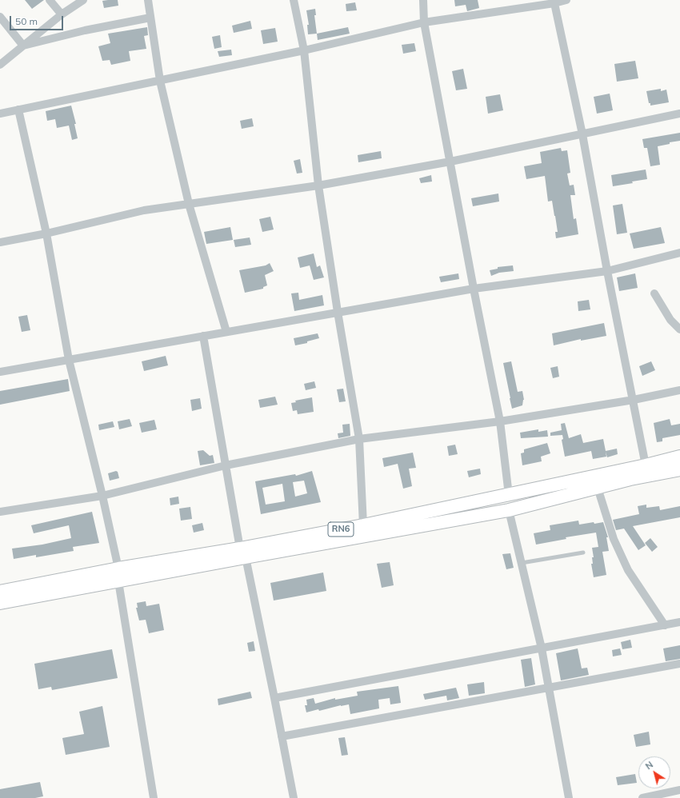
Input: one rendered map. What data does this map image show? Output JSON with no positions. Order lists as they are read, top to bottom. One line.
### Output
{"streets":{"highway":["RN6"]},"scale_bar":"50 m","north":"top left"}
